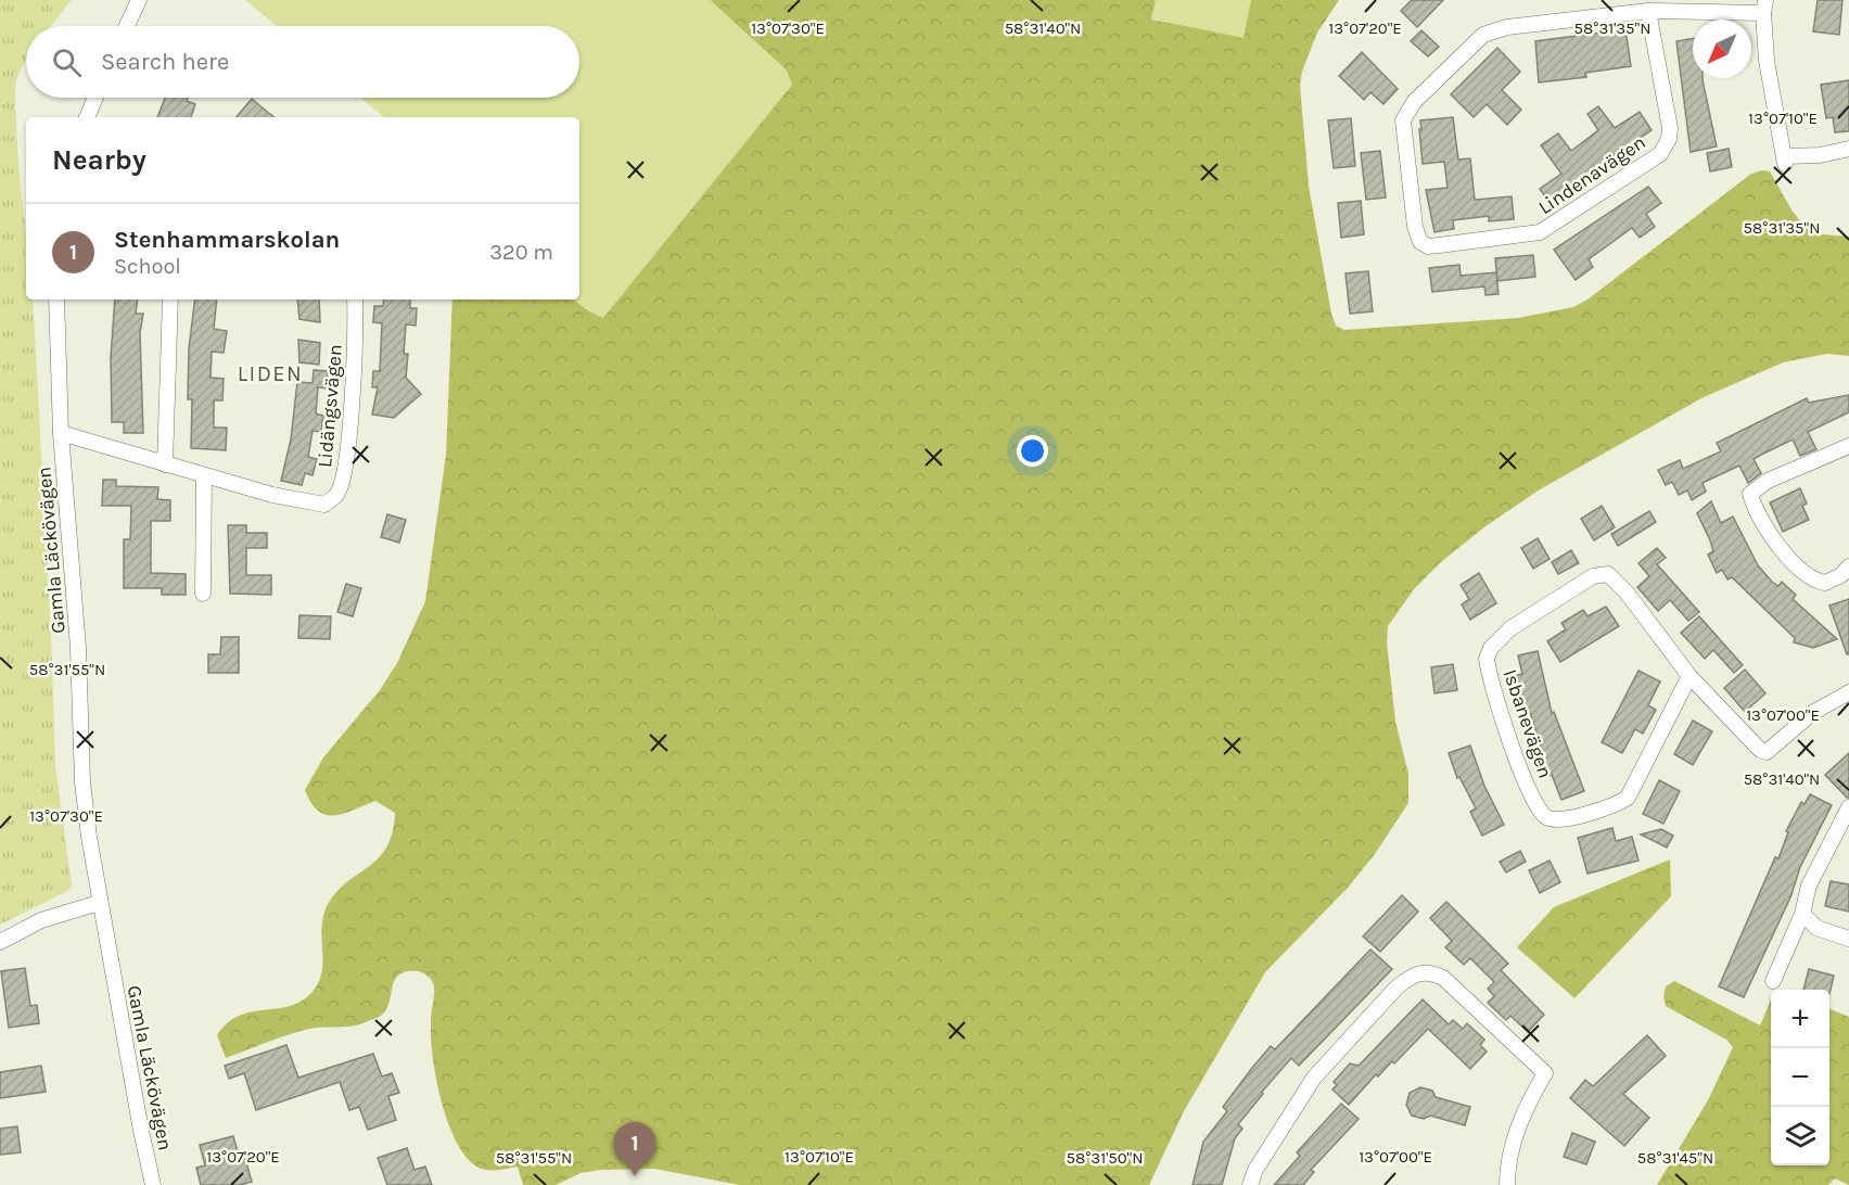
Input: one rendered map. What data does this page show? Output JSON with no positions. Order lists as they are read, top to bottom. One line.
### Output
{"streets":{"street":["Lindenavägen","Lidängsvägen","Gamla Läckövägen","Isbanevägen"]},"crossings":[["Lidängsvägen","Gamla Läckövägen"]],"districts":["LIDEN"],"north":"bottom left","page":{"search":"Search here","heading":"Nearby","list":[{"mark":"1","name":"Stenhammarskolan","note":"School","value":"320 m"}],"map_buttons":["+","−"],"pins":"1"},"coordinates":["58°31'40\"N","58°31'35\"N","13°07'30\"E","13°07'20\"E","13°07'10\"E","58°31'55\"N","13°07'00\"E","58°31'50\"N","58°31'45\"N"]}
